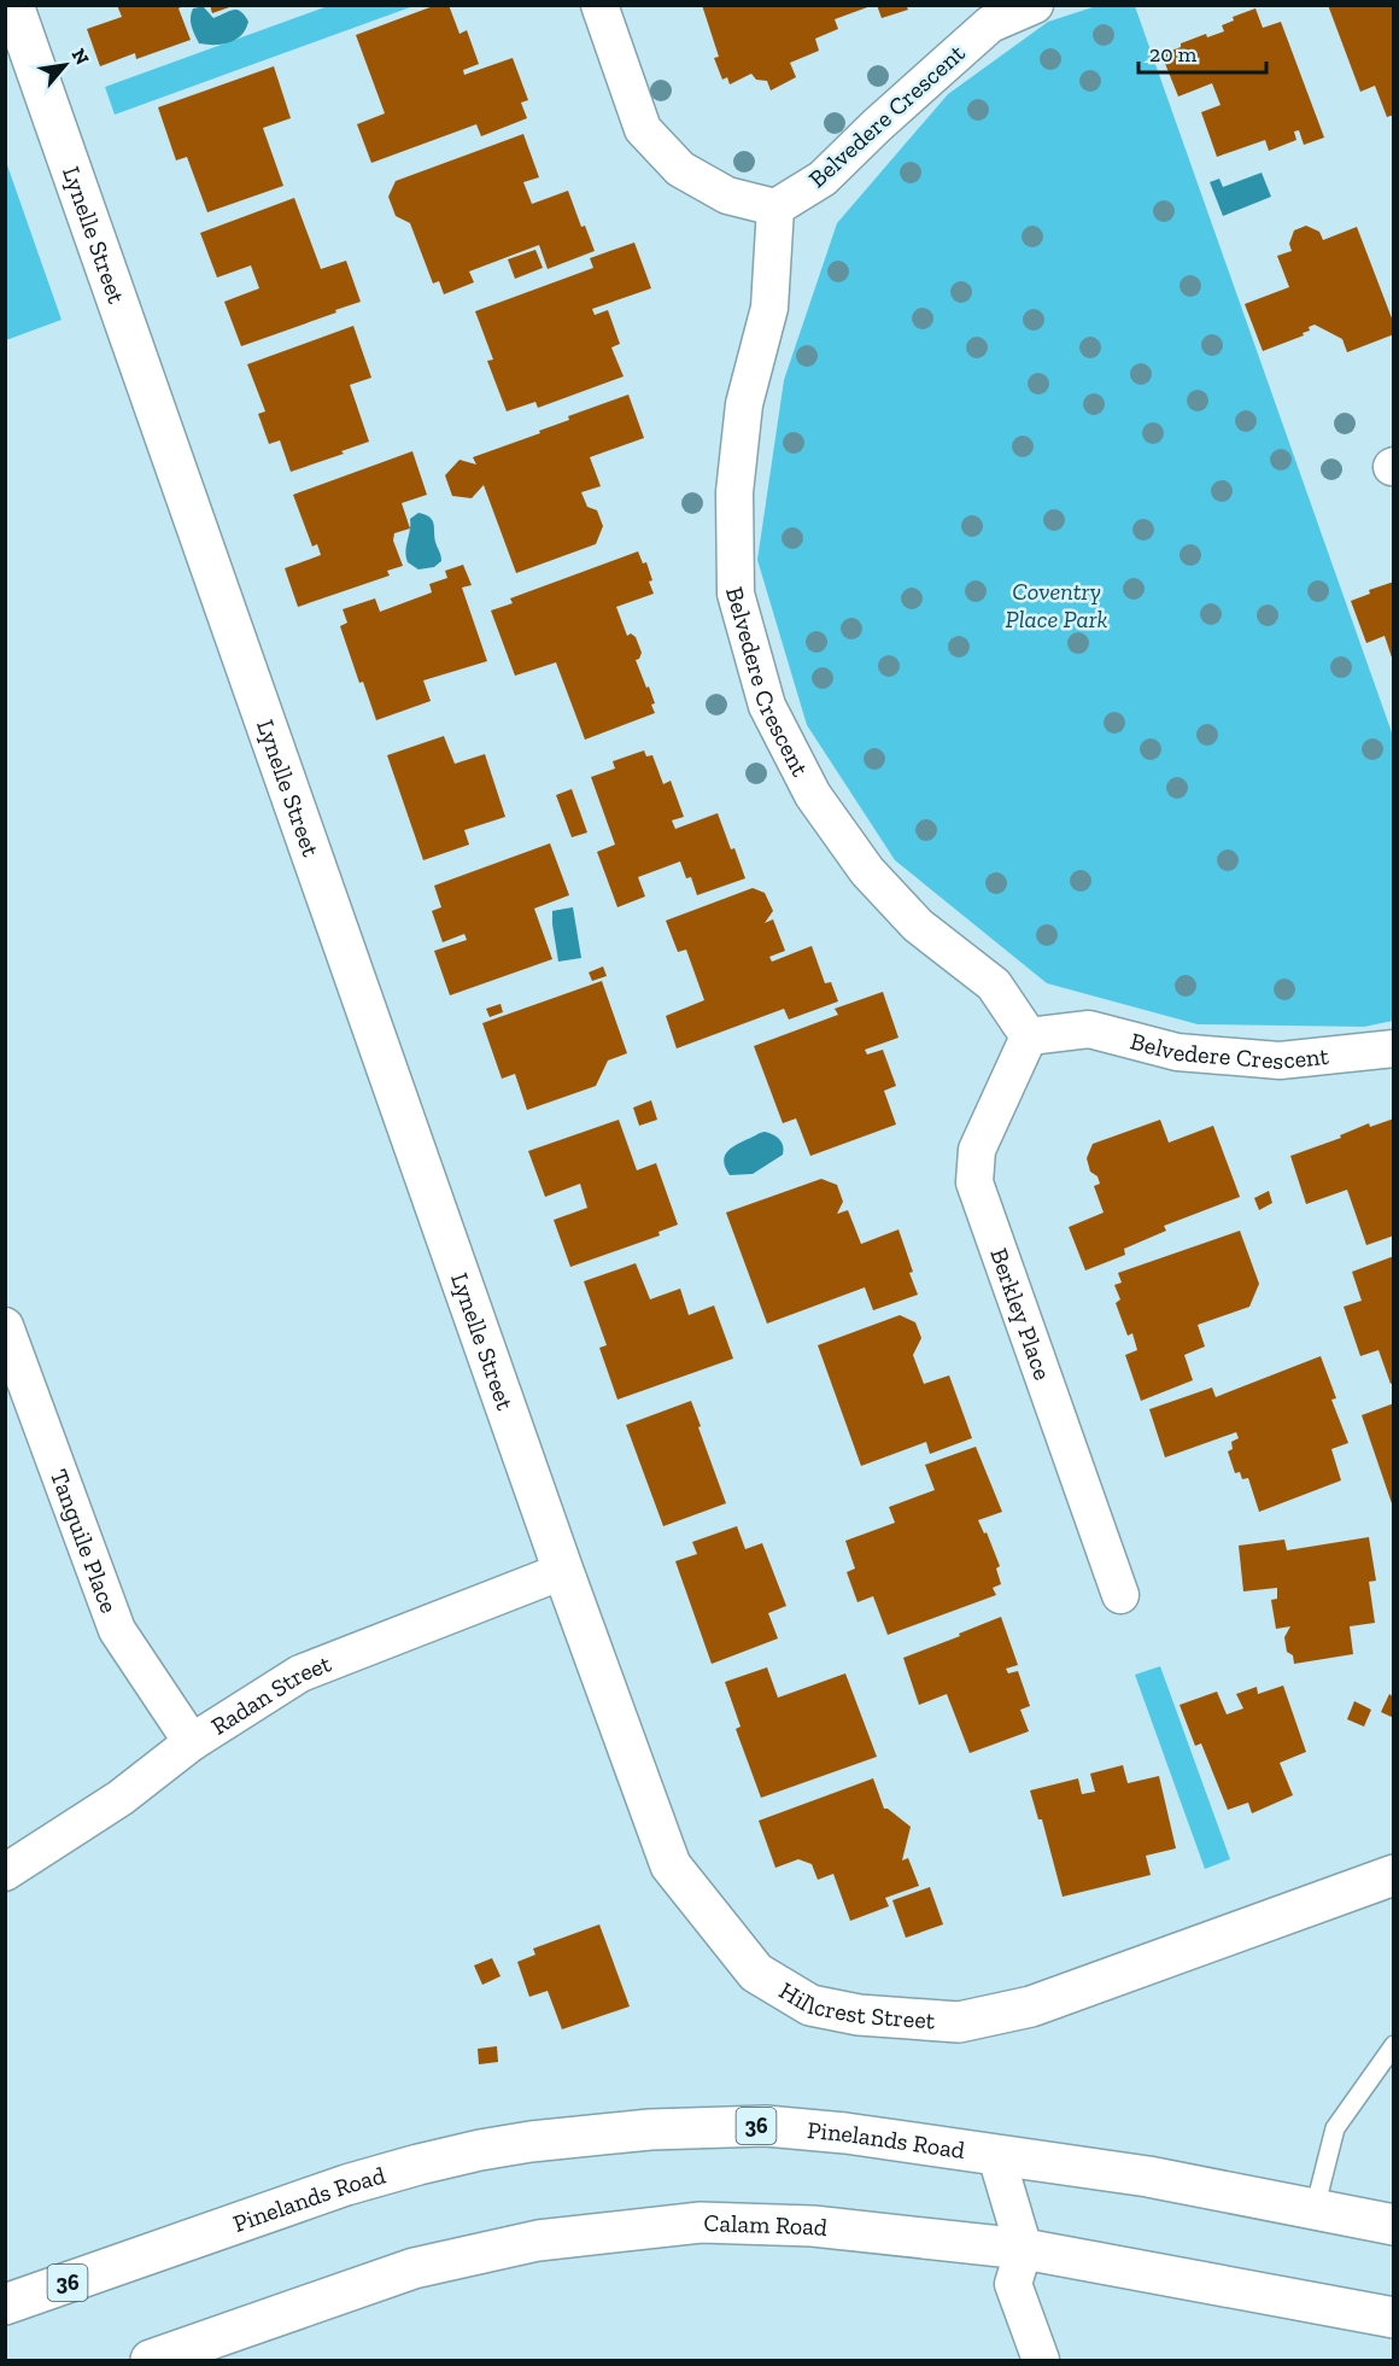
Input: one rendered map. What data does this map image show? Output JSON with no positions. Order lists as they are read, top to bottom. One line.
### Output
{"streets":{"street":["Belvedere Crescent","Lynelle Street","Berkley Place","Tanguile Place","Radan Street","Hillcrest Street","36","Pinelands Road","Calam Road"]},"crossings":[["Belvedere Crescent","Berkley Place"],["Lynelle Street","Radan Street"],["Lynelle Street","Hillcrest Street"],["Tanguile Place","Radan Street"],["Radan Street","Hillcrest Street"]],"parks":["Coventry Place Park"],"scale_bar":"20 m","north":"top right"}
